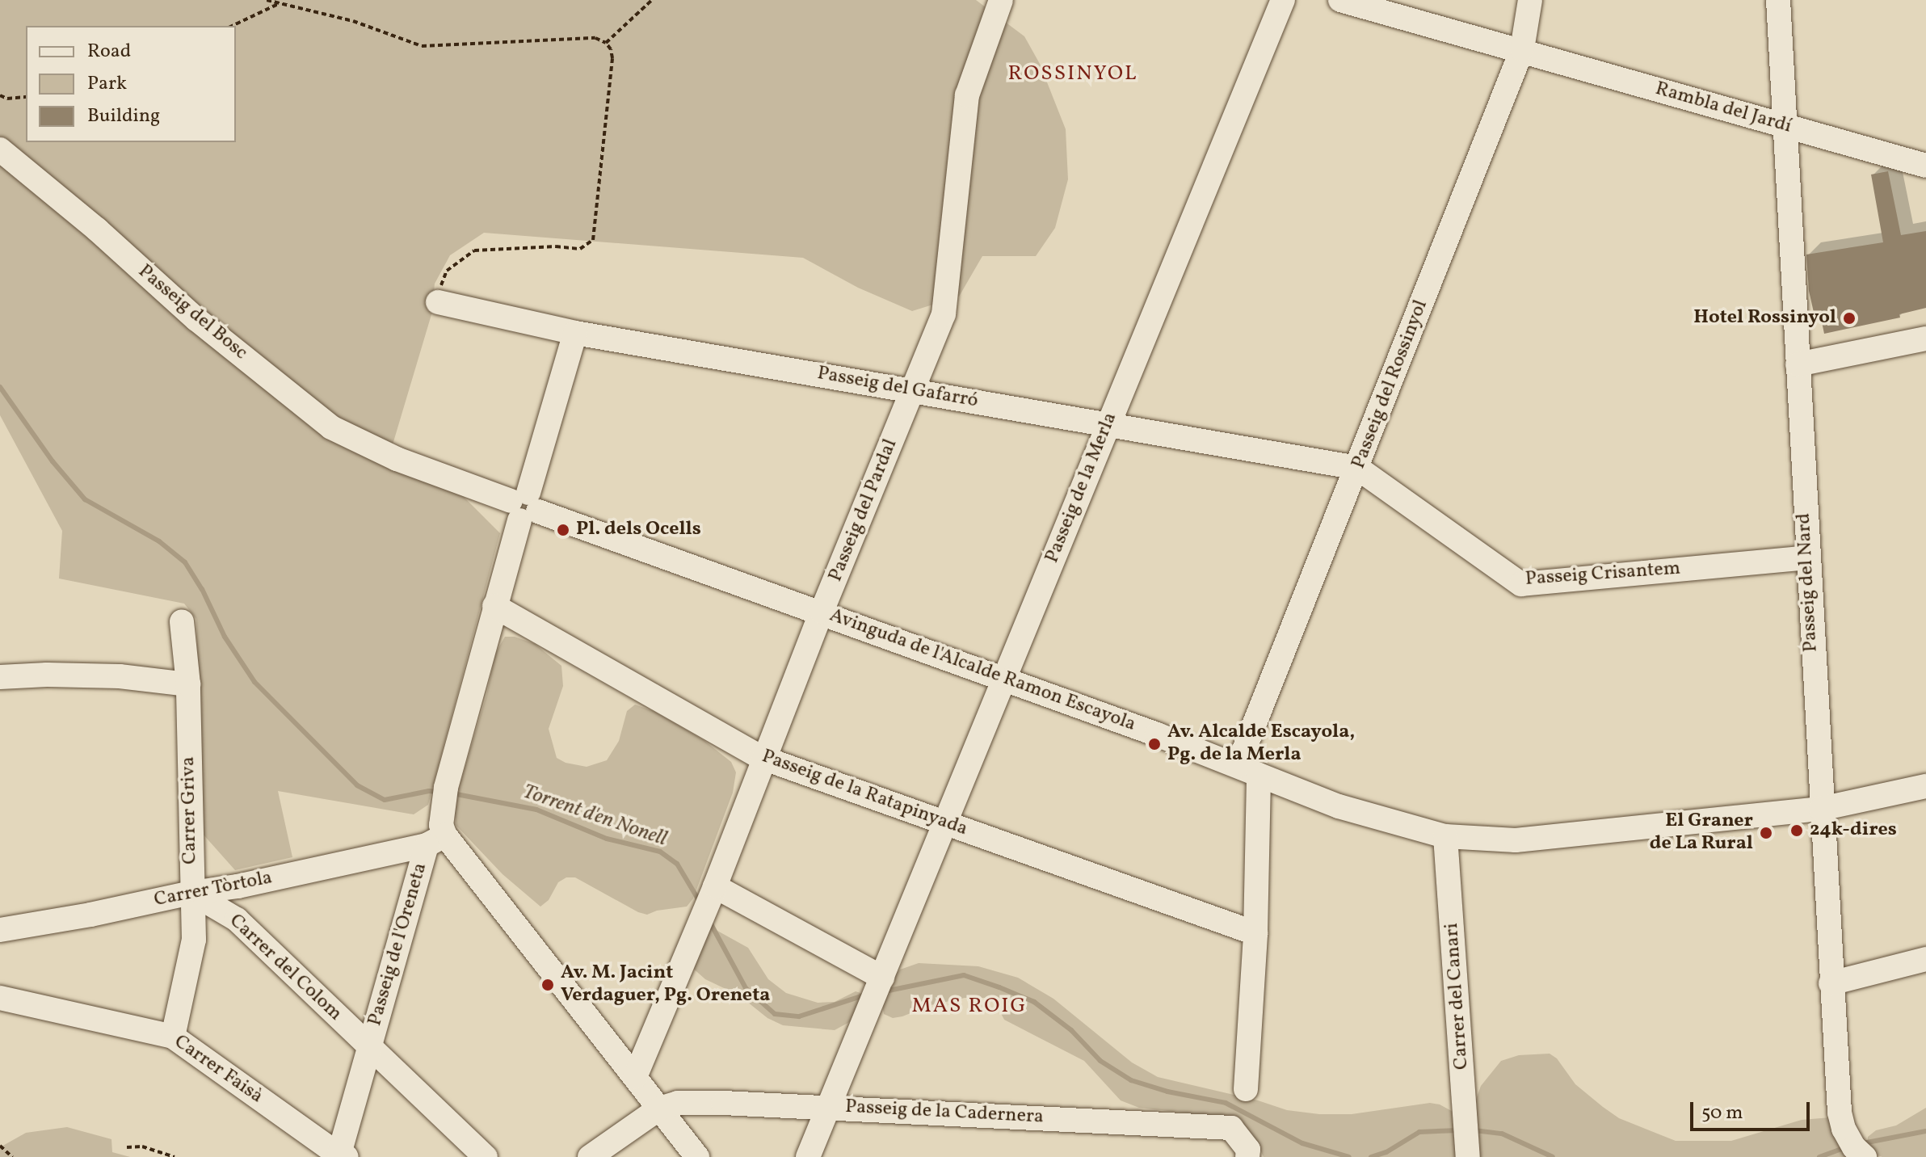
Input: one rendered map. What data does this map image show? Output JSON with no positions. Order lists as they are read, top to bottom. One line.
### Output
{"streets":{"street":["Rambla del Jardí","Passeig del Bosc","Passeig del Rossinyol","Passeig del Gafarró","Passeig de la Merla","Passeig del Pardal","Passeig Crisantem","Passeig del Nard","Avinguda de l'Alcalde Ramon Escayola","Passeig de la Ratapinyada","Carrer Griva","Carrer Tòrtola","Passeig de l'Oreneta","Carrer del Colom","Carrer del Canari","Carrer Faisà","Passeig de la Cadernera"]},"crossings":[["Rambla del Jardí","Passeig del Rossinyol"],["Rambla del Jardí","Passeig del Nard"],["Passeig del Bosc","Avinguda de l'Alcalde Ramon Escayola"],["Passeig del Rossinyol","Passeig del Gafarró"],["Passeig del Rossinyol","Passeig Crisantem"],["Passeig del Rossinyol","Avinguda de l'Alcalde Ramon Escayola"],["Passeig del Gafarró","Passeig de la Merla"],["Passeig del Gafarró","Passeig del Pardal"],["Passeig del Gafarró","Passeig Crisantem"],["Passeig del Gafarró","Passeig de l'Oreneta"],["Passeig de la Merla","Avinguda de l'Alcalde Ramon Escayola"],["Passeig de la Merla","Passeig de la Ratapinyada"],["Passeig de la Merla","Passeig de la Cadernera"],["Passeig del Pardal","Avinguda de l'Alcalde Ramon Escayola"],["Passeig del Pardal","Passeig de la Ratapinyada"],["Passeig Crisantem","Passeig del Nard"],["Passeig del Nard","Avinguda de l'Alcalde Ramon Escayola"],["Avinguda de l'Alcalde Ramon Escayola","Passeig de l'Oreneta"],["Avinguda de l'Alcalde Ramon Escayola","Carrer del Canari"],["Passeig de la Ratapinyada","Passeig de l'Oreneta"],["Carrer Griva","Carrer Tòrtola"],["Carrer Griva","Carrer del Colom"],["Carrer Griva","Carrer Faisà"],["Carrer Tòrtola","Passeig de l'Oreneta"],["Carrer Tòrtola","Carrer del Colom"],["Passeig de l'Oreneta","Carrer del Colom"],["Passeig de l'Oreneta","Carrer Faisà"]],"districts":["ROSSINYOL","MAS ROIG"],"water":["Torrent d'en Nonell"],"places":["Hotel Rossinyol","Pl. dels Ocells","Av. Alcalde Escayola, Pg. de la Merla","24k-dires","El Graner de La Rural","Av. M. Jacint Verdaguer, Pg. Oreneta"],"legend":["Road","Park","Building"],"scale_bar":"50 m"}
